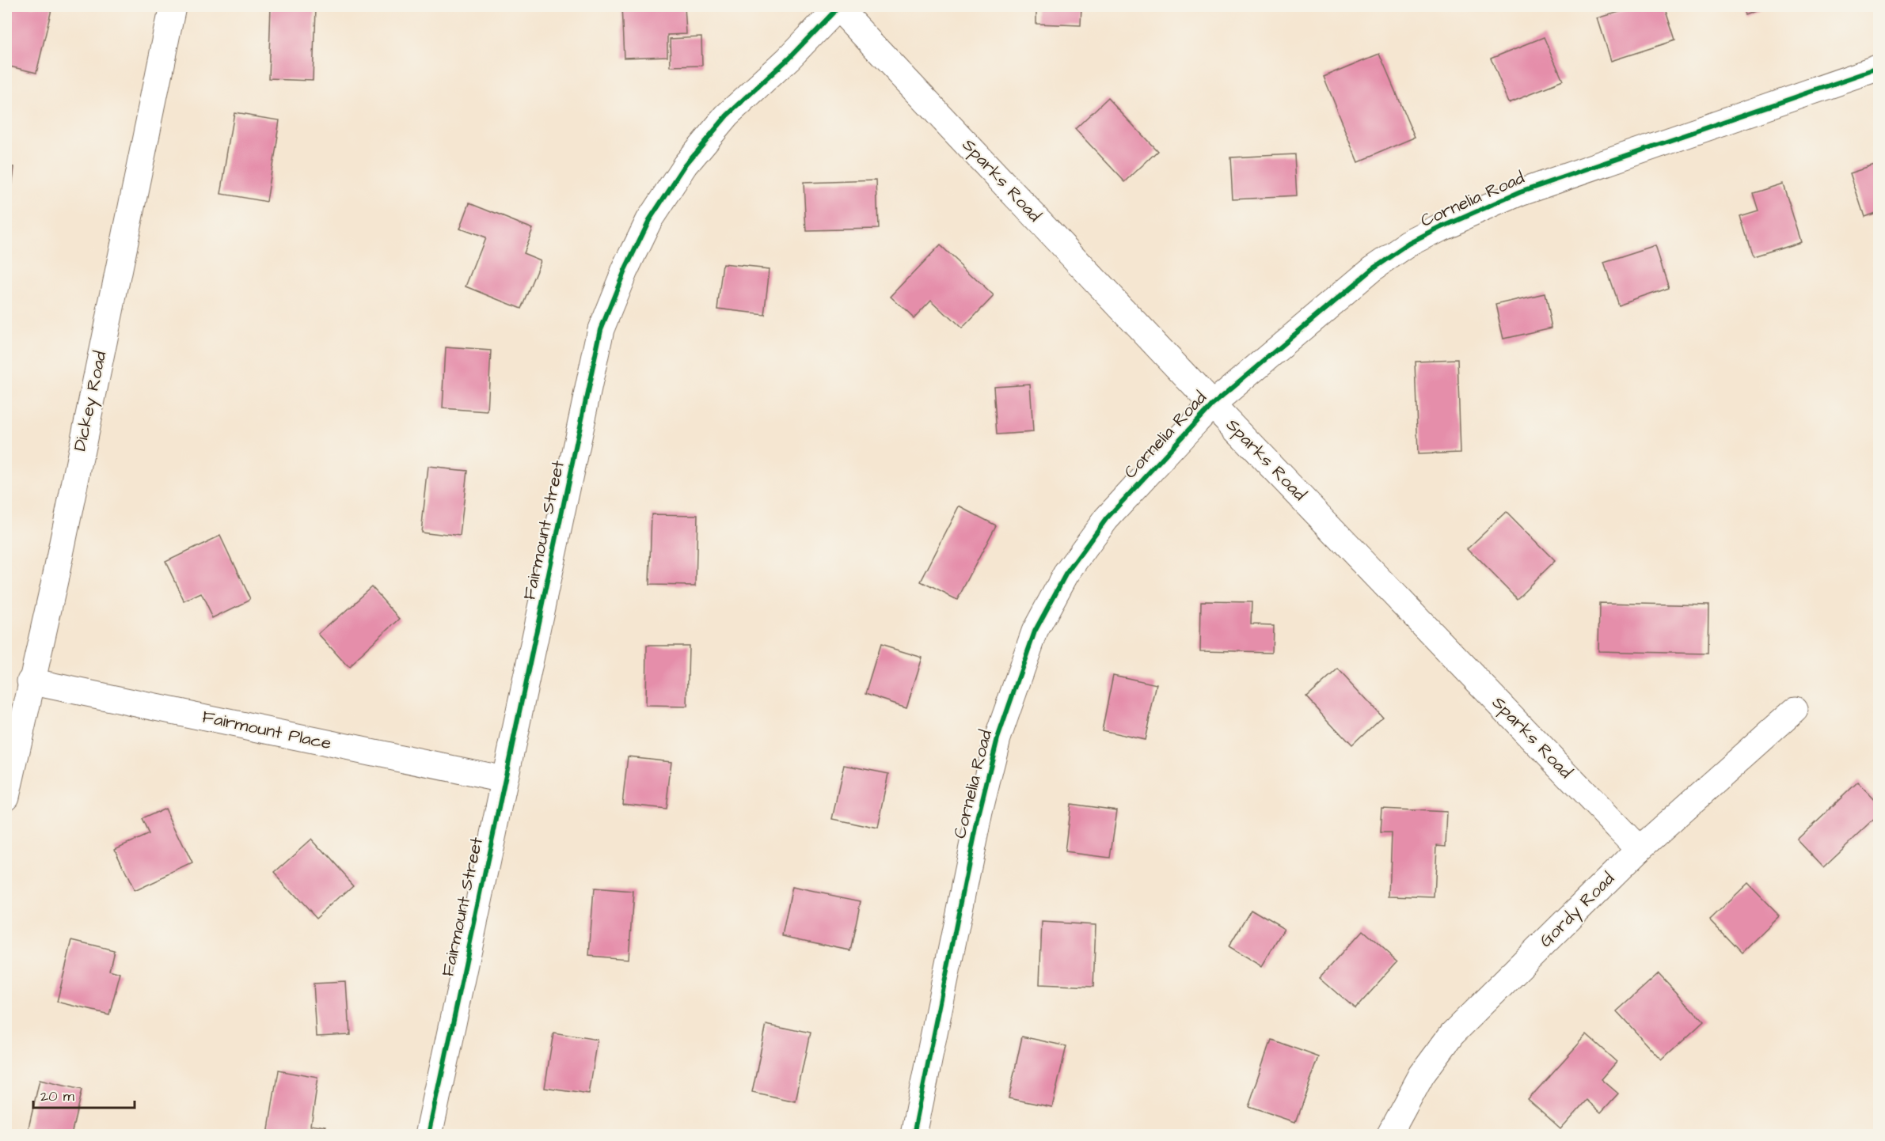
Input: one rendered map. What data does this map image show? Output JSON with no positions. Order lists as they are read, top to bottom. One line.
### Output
{"streets":{"street":["Sparks Road","Cornelia Road","Dickey Road","Fairmount Street","Fairmount Place","Gordy Road"]},"crossings":[["Sparks Road","Cornelia Road"],["Sparks Road","Fairmount Street"],["Sparks Road","Gordy Road"],["Dickey Road","Fairmount Place"],["Fairmount Street","Fairmount Place"]],"scale_bar":"20 m"}
